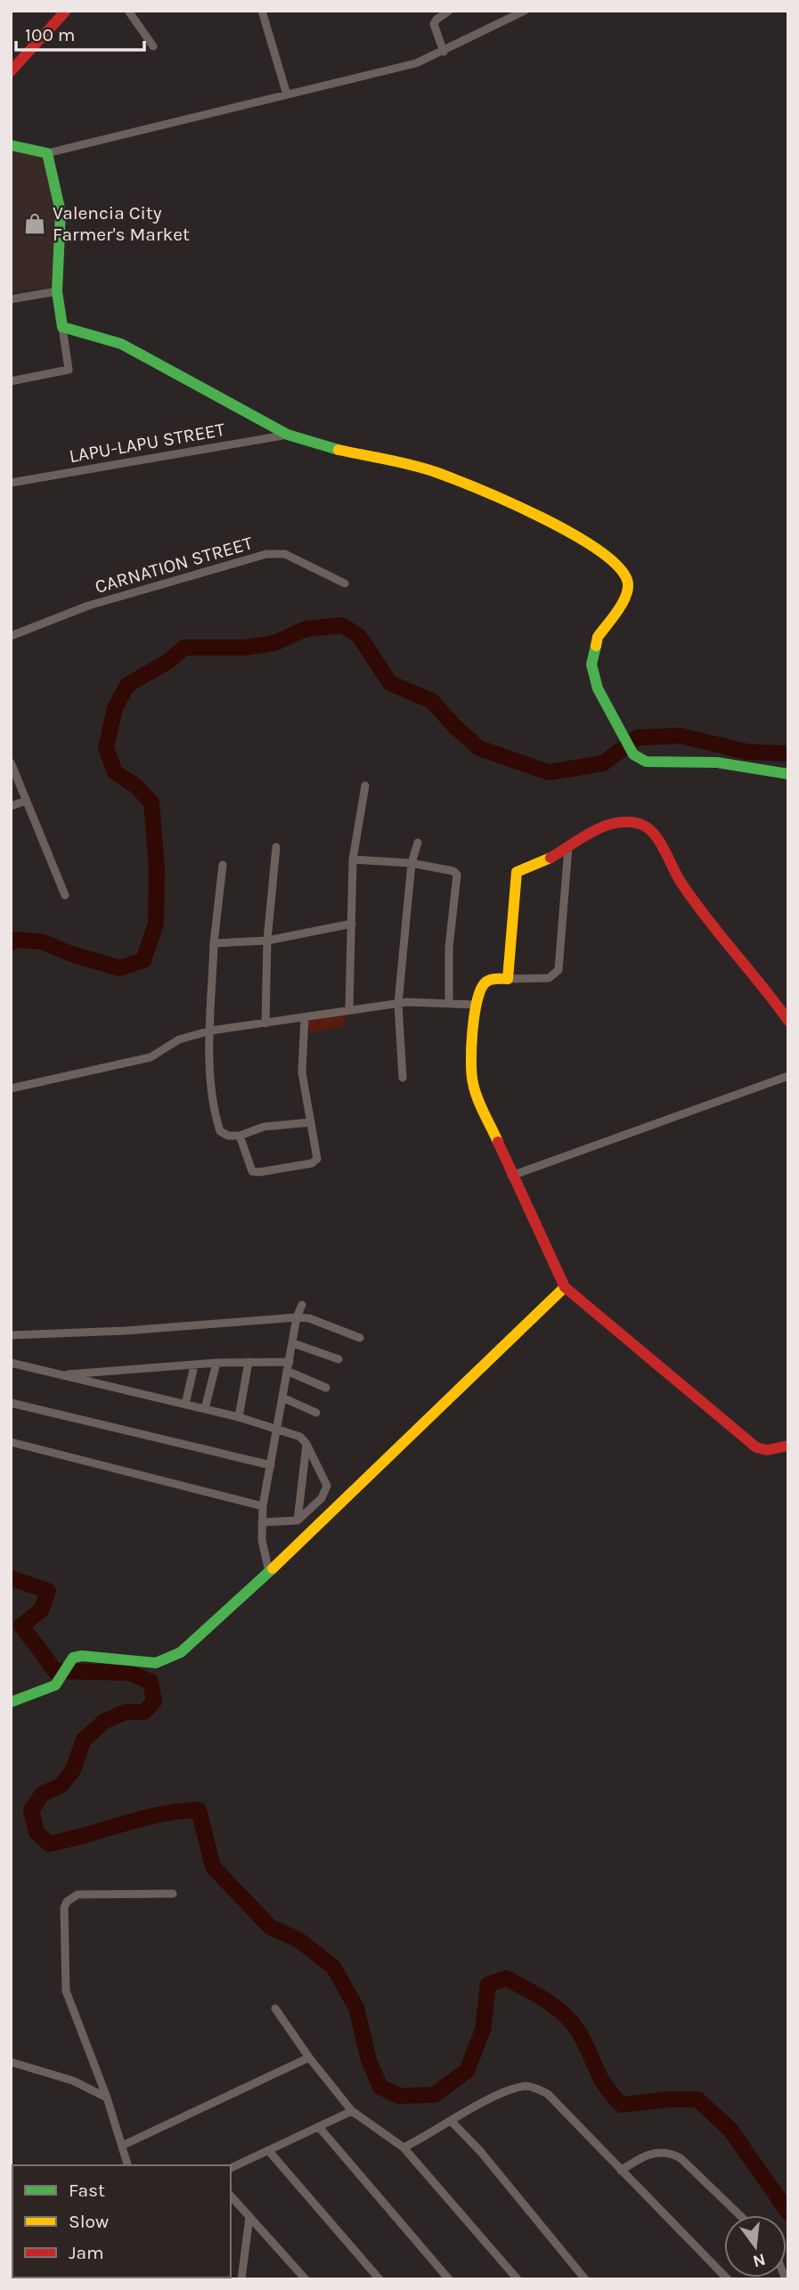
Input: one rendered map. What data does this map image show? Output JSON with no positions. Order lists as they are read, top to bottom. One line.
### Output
{"streets":{"street":["LAPU-LAPU STREET","CARNATION STREET"]},"places":{"shop":["Valencia City Farmer's Market"]},"legend":["Fast","Slow","Jam"],"scale_bar":"100 m","north":"bottom"}
